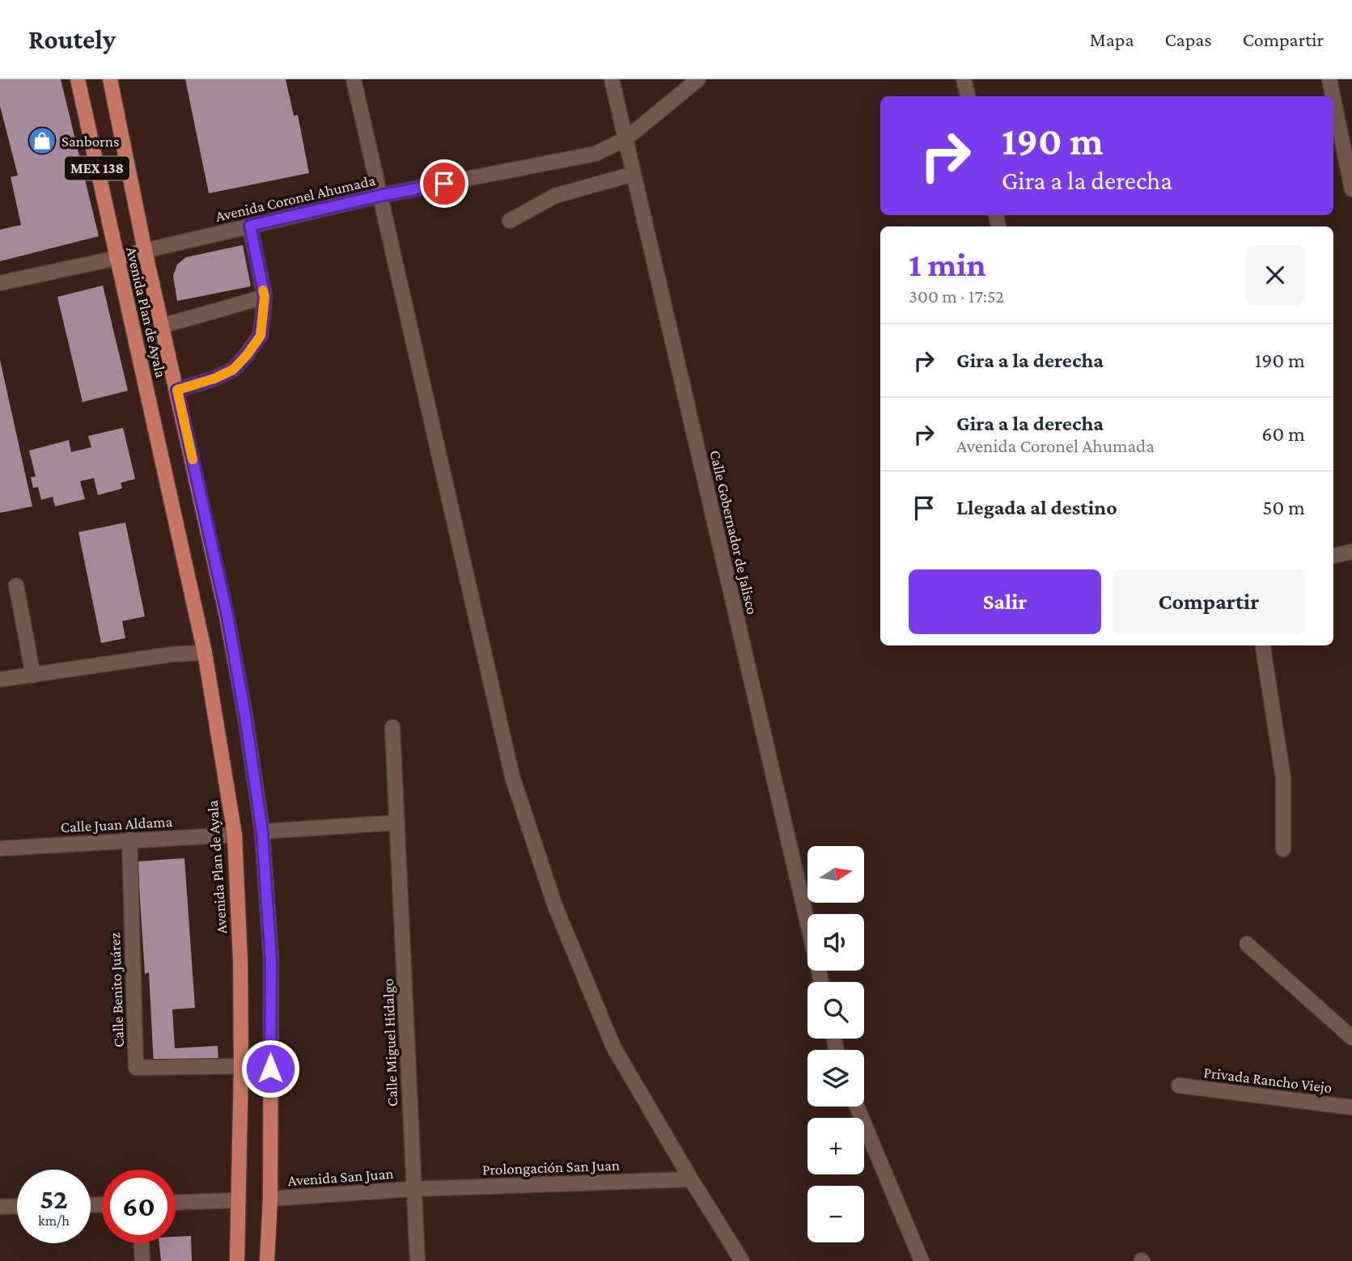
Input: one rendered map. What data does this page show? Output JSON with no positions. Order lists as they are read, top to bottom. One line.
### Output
{"streets":{"main road":["MEX 138","Avenida Plan de Ayala"],"street":["Avenida Coronel Ahumada","Calle Gobernador de Jalisco","Calle Juan Aldama","Calle Benito Juárez","Calle Miguel Hidalgo","Privada Rancho Viejo","Prolongación San Juan","Avenida San Juan"]},"crossings":[["Avenida Coronel Ahumada","Avenida Plan de Ayala"],["Avenida Coronel Ahumada","Calle Gobernador de Jalisco"],["Avenida Plan de Ayala","Calle Juan Aldama"],["Avenida Plan de Ayala","Calle Benito Juárez"],["Avenida Plan de Ayala","Avenida San Juan"],["Calle Juan Aldama","Calle Benito Juárez"],["Calle Miguel Hidalgo","Prolongación San Juan"],["Calle Miguel Hidalgo","Avenida San Juan"],["Prolongación San Juan","Avenida San Juan"]],"places":{"shop":["Sanborns"]},"north":"right","page":{"header":"Routely","nav":["Mapa","Capas","Compartir"],"turn":["190 m","Gira a la derecha"],"heading":["1 min","300 m · 17:52"],"list":[{"name":"Gira a la derecha","value":"190 m"},{"name":"Gira a la derecha","note":"Avenida Coronel Ahumada","value":"60 m"},{"name":"Llegada al destino","value":"50 m"}],"buttons":["Salir","Compartir"],"map_buttons":["+","−"],"speed":"52 km/h","limit":"60"}}
